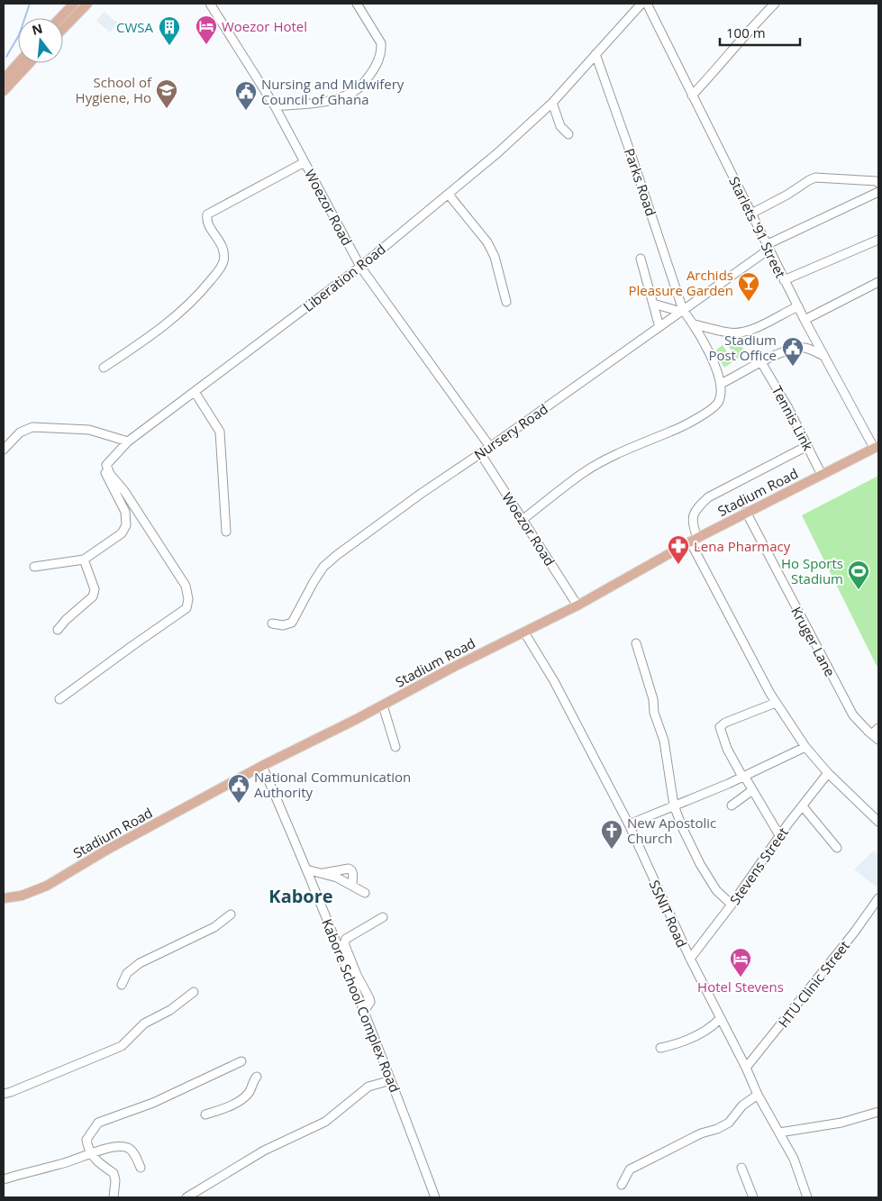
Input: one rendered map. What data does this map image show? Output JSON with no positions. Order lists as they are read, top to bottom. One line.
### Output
{"streets":{"main road":["Stadium Road"],"street":["Parks Road","Woezor Road","Starlets '91 Street","Liberation Road","Tennis Link","Nursery Road","Kruger Lane","Stevens Street","SSNIT Road","HTU Clinic Street","Kabore School Complex Road"]},"crossings":[["Parks Road","Liberation Road"],["Parks Road","Nursery Road"],["Woezor Road","Liberation Road"],["Woezor Road","Nursery Road"],["Woezor Road","Stadium Road"],["Starlets '91 Street","Nursery Road"],["Starlets '91 Street","Stadium Road"],["Tennis Link","Stadium Road"],["Stadium Road","Kruger Lane"],["Stadium Road","SSNIT Road"],["Stadium Road","Kabore School Complex Road"],["Stevens Street","SSNIT Road"],["SSNIT Road","HTU Clinic Street"]],"districts":["Kabore"],"places":{"hotel":["Woezor Hotel","Hotel Stevens"],"building":["CWSA"],"school or university":["School of Hygiene, Ho"],"public building":["Nursing and Midwifery Council of Ghana","Stadium Post Office","National Communication Authority"],"bar":["Archids Pleasure Garden"],"pharmacy":["Lena Pharmacy"],"sports":["Ho Sports Stadium"],"church":["New Apostolic Church"]},"scale_bar":"100 m","north":"top"}
